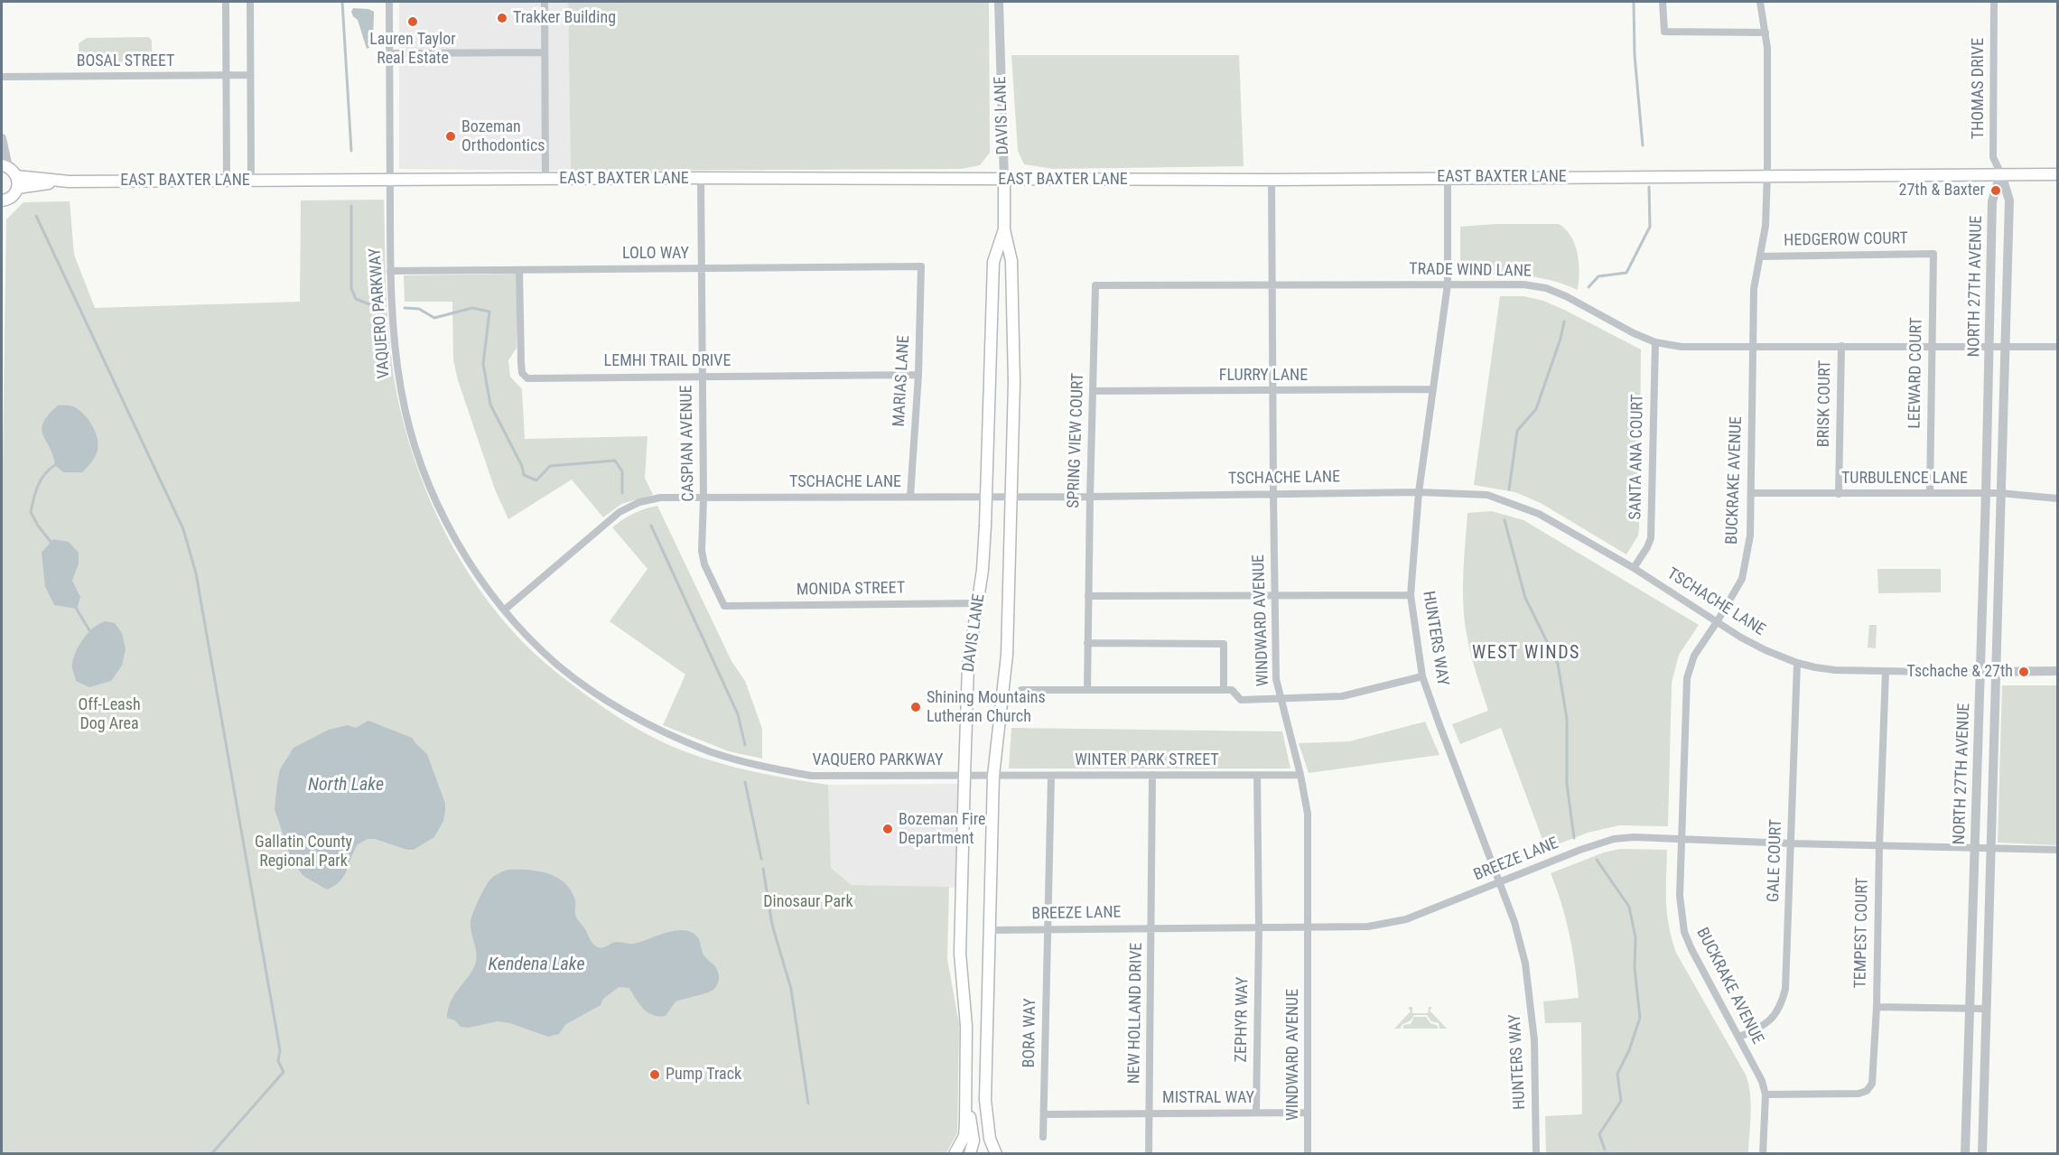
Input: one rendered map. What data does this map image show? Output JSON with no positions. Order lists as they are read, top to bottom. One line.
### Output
{"streets":{"main road":["DAVIS LANE","EAST BAXTER LANE"],"street":["BOSAL STREET","THOMAS DRIVE","HEDGEROW COURT","LOLO WAY","TRADE WIND LANE","NORTH 27TH AVENUE","VAQUERO PARKWAY","LEMHI TRAIL DRIVE","LEEWARD COURT","FLURRY LANE","MARIAS LANE","BRISK COURT","SPRING VIEW COURT","CASPIAN AVENUE","SANTA ANA COURT","TSCHACHE LANE","TURBULENCE LANE","BUCKRAKE AVENUE","MONIDA STREET","WINDWARD AVENUE","HUNTERS WAY","WINTER PARK STREET","BREEZE LANE","GALE COURT","TEMPEST COURT","NEW HOLLAND DRIVE","ZEPHYR WAY","BORA WAY","MISTRAL WAY"]},"crossings":[["THOMAS DRIVE","EAST BAXTER LANE"],["THOMAS DRIVE","NORTH 27TH AVENUE"],["DAVIS LANE","EAST BAXTER LANE"],["DAVIS LANE","VAQUERO PARKWAY"],["DAVIS LANE","TSCHACHE LANE"],["DAVIS LANE","MONIDA STREET"],["DAVIS LANE","WINTER PARK STREET"],["DAVIS LANE","BREEZE LANE"],["EAST BAXTER LANE","NORTH 27TH AVENUE"],["EAST BAXTER LANE","VAQUERO PARKWAY"],["EAST BAXTER LANE","CASPIAN AVENUE"],["EAST BAXTER LANE","BUCKRAKE AVENUE"],["EAST BAXTER LANE","WINDWARD AVENUE"],["EAST BAXTER LANE","HUNTERS WAY"],["HEDGEROW COURT","LEEWARD COURT"],["HEDGEROW COURT","BUCKRAKE AVENUE"],["LOLO WAY","VAQUERO PARKWAY"],["LOLO WAY","LEMHI TRAIL DRIVE"],["LOLO WAY","MARIAS LANE"],["LOLO WAY","CASPIAN AVENUE"],["TRADE WIND LANE","NORTH 27TH AVENUE"],["TRADE WIND LANE","LEEWARD COURT"],["TRADE WIND LANE","BRISK COURT"],["TRADE WIND LANE","SPRING VIEW COURT"],["TRADE WIND LANE","SANTA ANA COURT"],["TRADE WIND LANE","BUCKRAKE AVENUE"],["TRADE WIND LANE","WINDWARD AVENUE"],["TRADE WIND LANE","HUNTERS WAY"],["NORTH 27TH AVENUE","TSCHACHE LANE"],["NORTH 27TH AVENUE","TURBULENCE LANE"],["NORTH 27TH AVENUE","BREEZE LANE"],["VAQUERO PARKWAY","TSCHACHE LANE"],["VAQUERO PARKWAY","WINTER PARK STREET"],["LEMHI TRAIL DRIVE","MARIAS LANE"],["LEMHI TRAIL DRIVE","CASPIAN AVENUE"],["LEEWARD COURT","TURBULENCE LANE"],["FLURRY LANE","SPRING VIEW COURT"],["FLURRY LANE","WINDWARD AVENUE"],["FLURRY LANE","HUNTERS WAY"],["MARIAS LANE","TSCHACHE LANE"],["BRISK COURT","TURBULENCE LANE"],["SPRING VIEW COURT","TSCHACHE LANE"],["CASPIAN AVENUE","TSCHACHE LANE"],["CASPIAN AVENUE","MONIDA STREET"],["SANTA ANA COURT","TSCHACHE LANE"],["TSCHACHE LANE","BUCKRAKE AVENUE"],["TSCHACHE LANE","WINDWARD AVENUE"],["TSCHACHE LANE","HUNTERS WAY"],["TSCHACHE LANE","GALE COURT"],["TSCHACHE LANE","TEMPEST COURT"],["TURBULENCE LANE","BUCKRAKE AVENUE"],["BUCKRAKE AVENUE","BREEZE LANE"],["BUCKRAKE AVENUE","GALE COURT"],["BUCKRAKE AVENUE","TEMPEST COURT"],["WINDWARD AVENUE","WINTER PARK STREET"],["WINDWARD AVENUE","BREEZE LANE"],["WINDWARD AVENUE","MISTRAL WAY"],["HUNTERS WAY","BREEZE LANE"],["WINTER PARK STREET","NEW HOLLAND DRIVE"],["WINTER PARK STREET","ZEPHYR WAY"],["WINTER PARK STREET","BORA WAY"],["BREEZE LANE","GALE COURT"],["BREEZE LANE","TEMPEST COURT"],["BREEZE LANE","NEW HOLLAND DRIVE"],["BREEZE LANE","ZEPHYR WAY"],["BREEZE LANE","BORA WAY"],["NEW HOLLAND DRIVE","MISTRAL WAY"],["ZEPHYR WAY","MISTRAL WAY"],["BORA WAY","MISTRAL WAY"]],"districts":["WEST WINDS"],"water":["North Lake","Kendena Lake"],"parks":["Off-Leash Dog Area","Gallatin County Regional Park","Dinosaur Park"],"places":["Trakker Building","Lauren Taylor Real Estate","Bozeman Orthodontics","27th & Baxter","Tschache & 27th","Shining Mountains Lutheran Church","Bozeman Fire Department","Pump Track"]}
